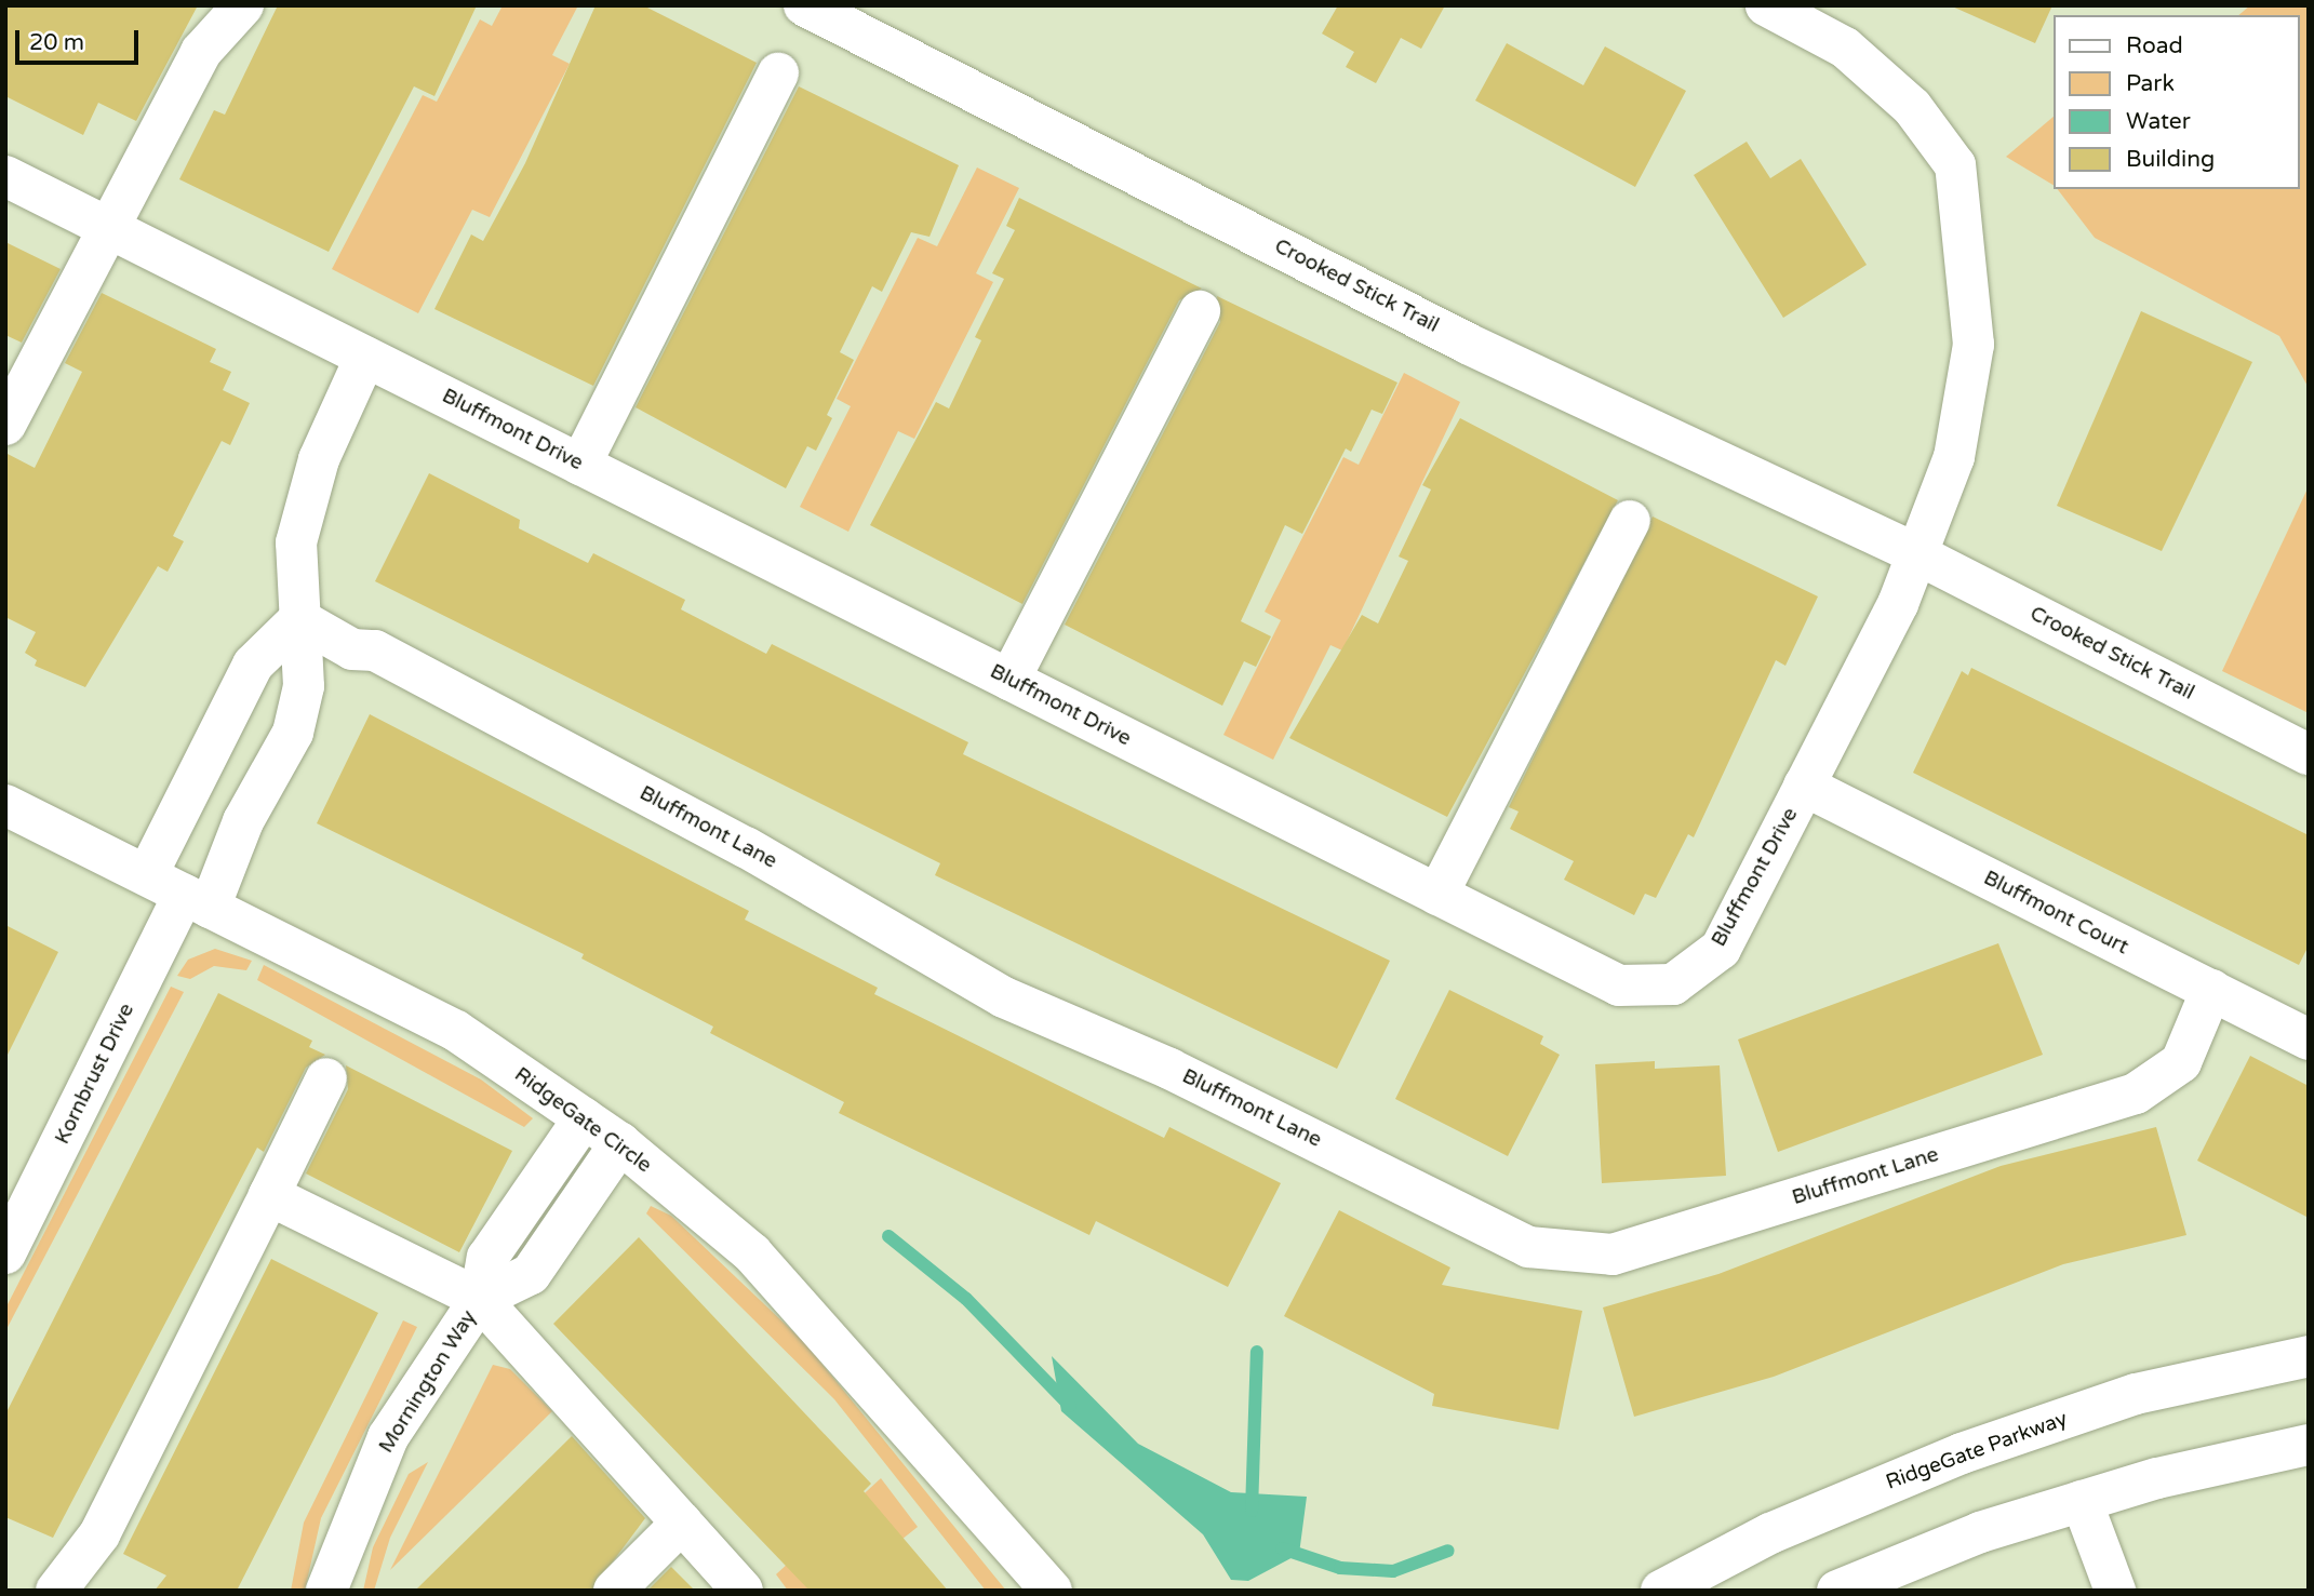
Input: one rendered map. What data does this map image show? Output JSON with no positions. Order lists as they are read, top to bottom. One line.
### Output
{"streets":{"street":["Crooked Stick Trail","Bluffmont Drive","Bluffmont Lane","Bluffmont Court","Kornbrust Drive","RidgeGate Circle","Mornington Way","RidgeGate Parkway"]},"crossings":[["Crooked Stick Trail","Bluffmont Drive"],["Bluffmont Drive","Bluffmont Court"],["Bluffmont Drive","Kornbrust Drive"],["Bluffmont Lane","Bluffmont Court"],["Bluffmont Lane","Kornbrust Drive"],["Kornbrust Drive","RidgeGate Circle"],["RidgeGate Circle","Mornington Way"]],"legend":["Road","Park","Water","Building"],"scale_bar":"20 m"}
